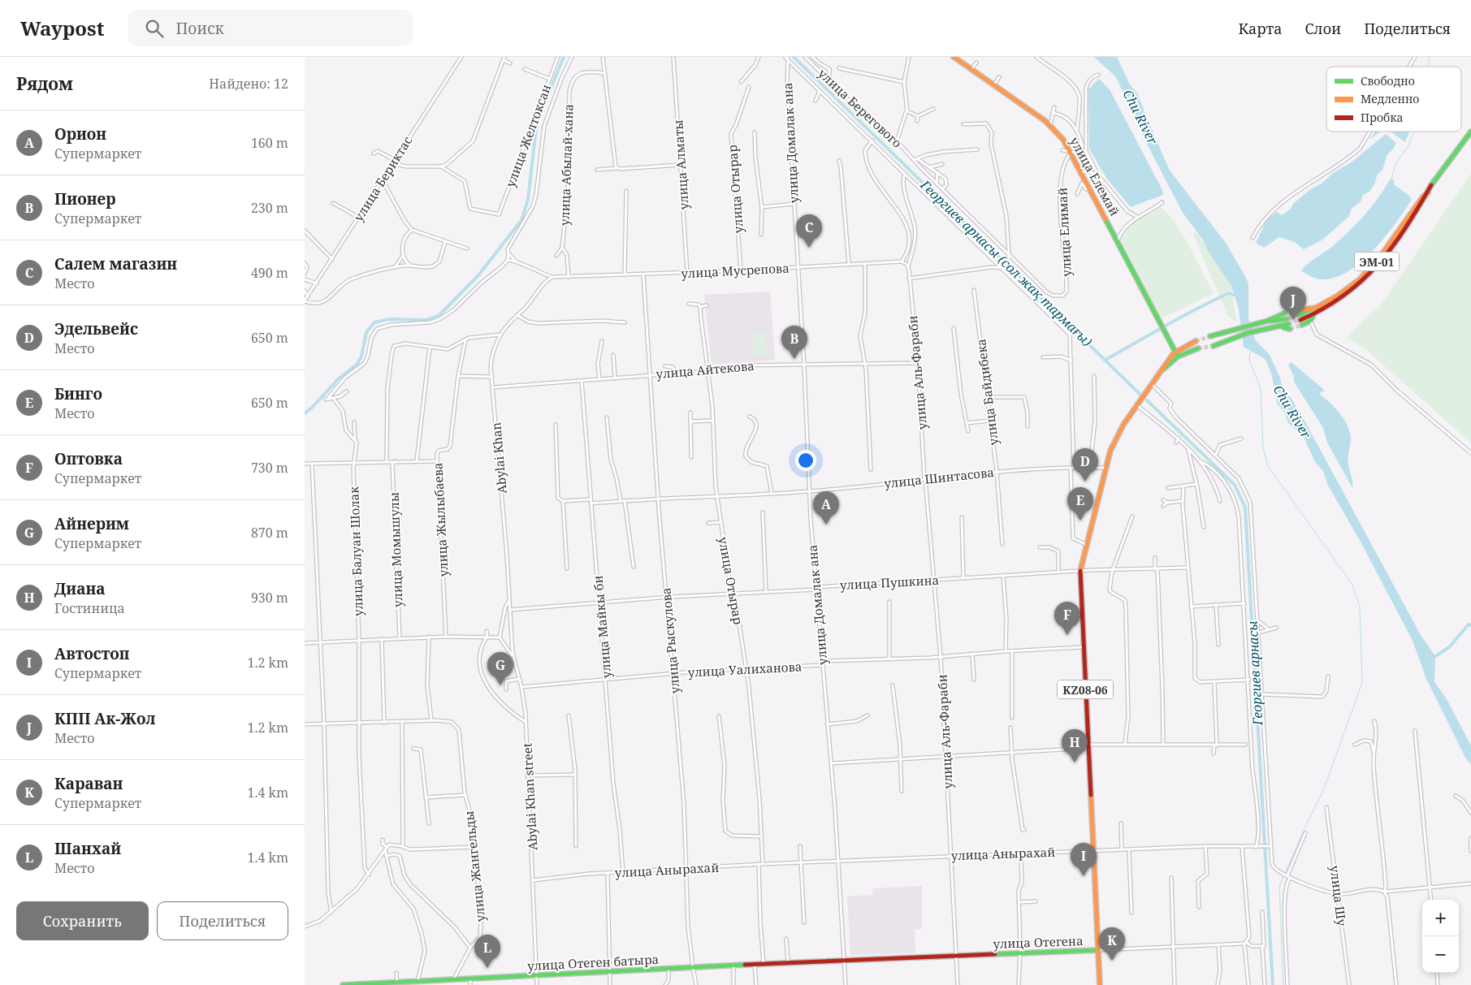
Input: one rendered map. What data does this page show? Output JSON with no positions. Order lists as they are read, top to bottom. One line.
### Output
{"streets":{"main road":["улица Елемай","ЭМ-01","KZ08-06","улица Отегена","улица Отеген батыра"],"street":["улица Берегового","улица Желтоксан","улица Домалак ана","улица Абылай-хана","улица Алматы","улица Бериктас","улица Отырар","улица Елимай","улица Мусрепова","улица Айтекова","улица Аль-Фараби","улица Байдибека","Abylai Khan","улица Шинтасова","улица Жылыбаева","улица Момышулы","улица Балуан Шолак","улица Пушкина","улица Майкы би","улица Рыскулова","улица Уалиханова","Abylai Khan street","улица Анырахай","улица Жангельды","улица Шу"]},"crossings":[["улица Берегового","улица Елимай"],["улица Домалак ана","улица Мусрепова"],["улица Домалак ана","улица Айтекова"],["улица Домалак ана","улица Шинтасова"],["улица Домалак ана","улица Пушкина"],["улица Домалак ана","улица Уалиханова"],["улица Домалак ана","улица Анырахай"],["улица Домалак ана","улица Отегена"],["улица Домалак ана","улица Отеген батыра"],["улица Абылай-хана","улица Мусрепова"],["улица Алматы","улица Мусрепова"],["улица Елемай","улица Елимай"],["улица Елемай","KZ08-06"],["улица Отырар","улица Мусрепова"],["улица Отырар","улица Айтекова"],["улица Отырар","улица Шинтасова"],["улица Отырар","улица Пушкина"],["улица Отырар","улица Уалиханова"],["улица Отырар","улица Анырахай"],["улица Мусрепова","улица Рыскулова"],["улица Айтекова","улица Аль-Фараби"],["улица Айтекова","Abylai Khan"],["улица Айтекова","улица Майкы би"],["улица Айтекова","улица Рыскулова"],["улица Аль-Фараби","улица Шинтасова"],["улица Аль-Фараби","улица Пушкина"],["улица Аль-Фараби","улица Анырахай"],["улица Аль-Фараби","улица Отегена"],["улица Байдибека","улица Шинтасова"],["Abylai Khan","улица Пушкина"],["Abylai Khan","Abylai Khan street"],["улица Шинтасова","улица Майкы би"],["улица Шинтасова","улица Рыскулова"],["улица Шинтасова","KZ08-06"],["улица Балуан Шолак","улица Жангельды"],["улица Пушкина","улица Майкы би"],["улица Пушкина","улица Рыскулова"],["улица Пушкина","KZ08-06"],["улица Пушкина","Abylai Khan street"],["улица Майкы би","улица Уалиханова"],["улица Майкы би","улица Анырахай"],["улица Рыскулова","улица Уалиханова"],["улица Рыскулова","улица Анырахай"],["улица Рыскулова","улица Отеген батыра"],["улица Уалиханова","Abylai Khan street"],["KZ08-06","улица Анырахай"],["KZ08-06","улица Отегена"],["Abylai Khan street","улица Анырахай"],["Abylai Khan street","улица Отеген батыра"],["улица Жангельды","улица Отеген батыра"],["улица Отегена","улица Отеген батыра"]],"water":["Chu River","Георгиев арнасы (сол жақ тармағы)","Георгиев арнасы"],"legend":["Свободно","Медленно","Пробка"],"page":{"header":"Waypost","search":"Поиск","nav":["Карта","Слои","Поделиться"],"heading":["Рядом","Найдено: 12"],"list":[{"mark":"A","name":"Орион","note":"Супермаркет","value":"160 m"},{"mark":"B","name":"Пионер","note":"Супермаркет","value":"230 m"},{"mark":"C","name":"Салем магазин","note":"Место","value":"490 m"},{"mark":"D","name":"Эдельвейс","note":"Место","value":"650 m"},{"mark":"E","name":"Бинго","note":"Место","value":"650 m"},{"mark":"F","name":"Оптовка","note":"Супермаркет","value":"730 m"},{"mark":"G","name":"Айнерим","note":"Супермаркет","value":"870 m"},{"mark":"H","name":"Диана","note":"Гостиница","value":"930 m"},{"mark":"I","name":"Автостоп","note":"Супермаркет","value":"1.2 km"},{"mark":"J","name":"КПП Ак-Жол","note":"Место","value":"1.2 km"},{"mark":"K","name":"Караван","note":"Супермаркет","value":"1.4 km"},{"mark":"L","name":"Шанхай","note":"Место","value":"1.4 km"}],"pins":["C","J","B","D","E","A","F","G","H","I","K","L"],"buttons":["Сохранить","Поделиться"],"map_buttons":["+","−"]}}
